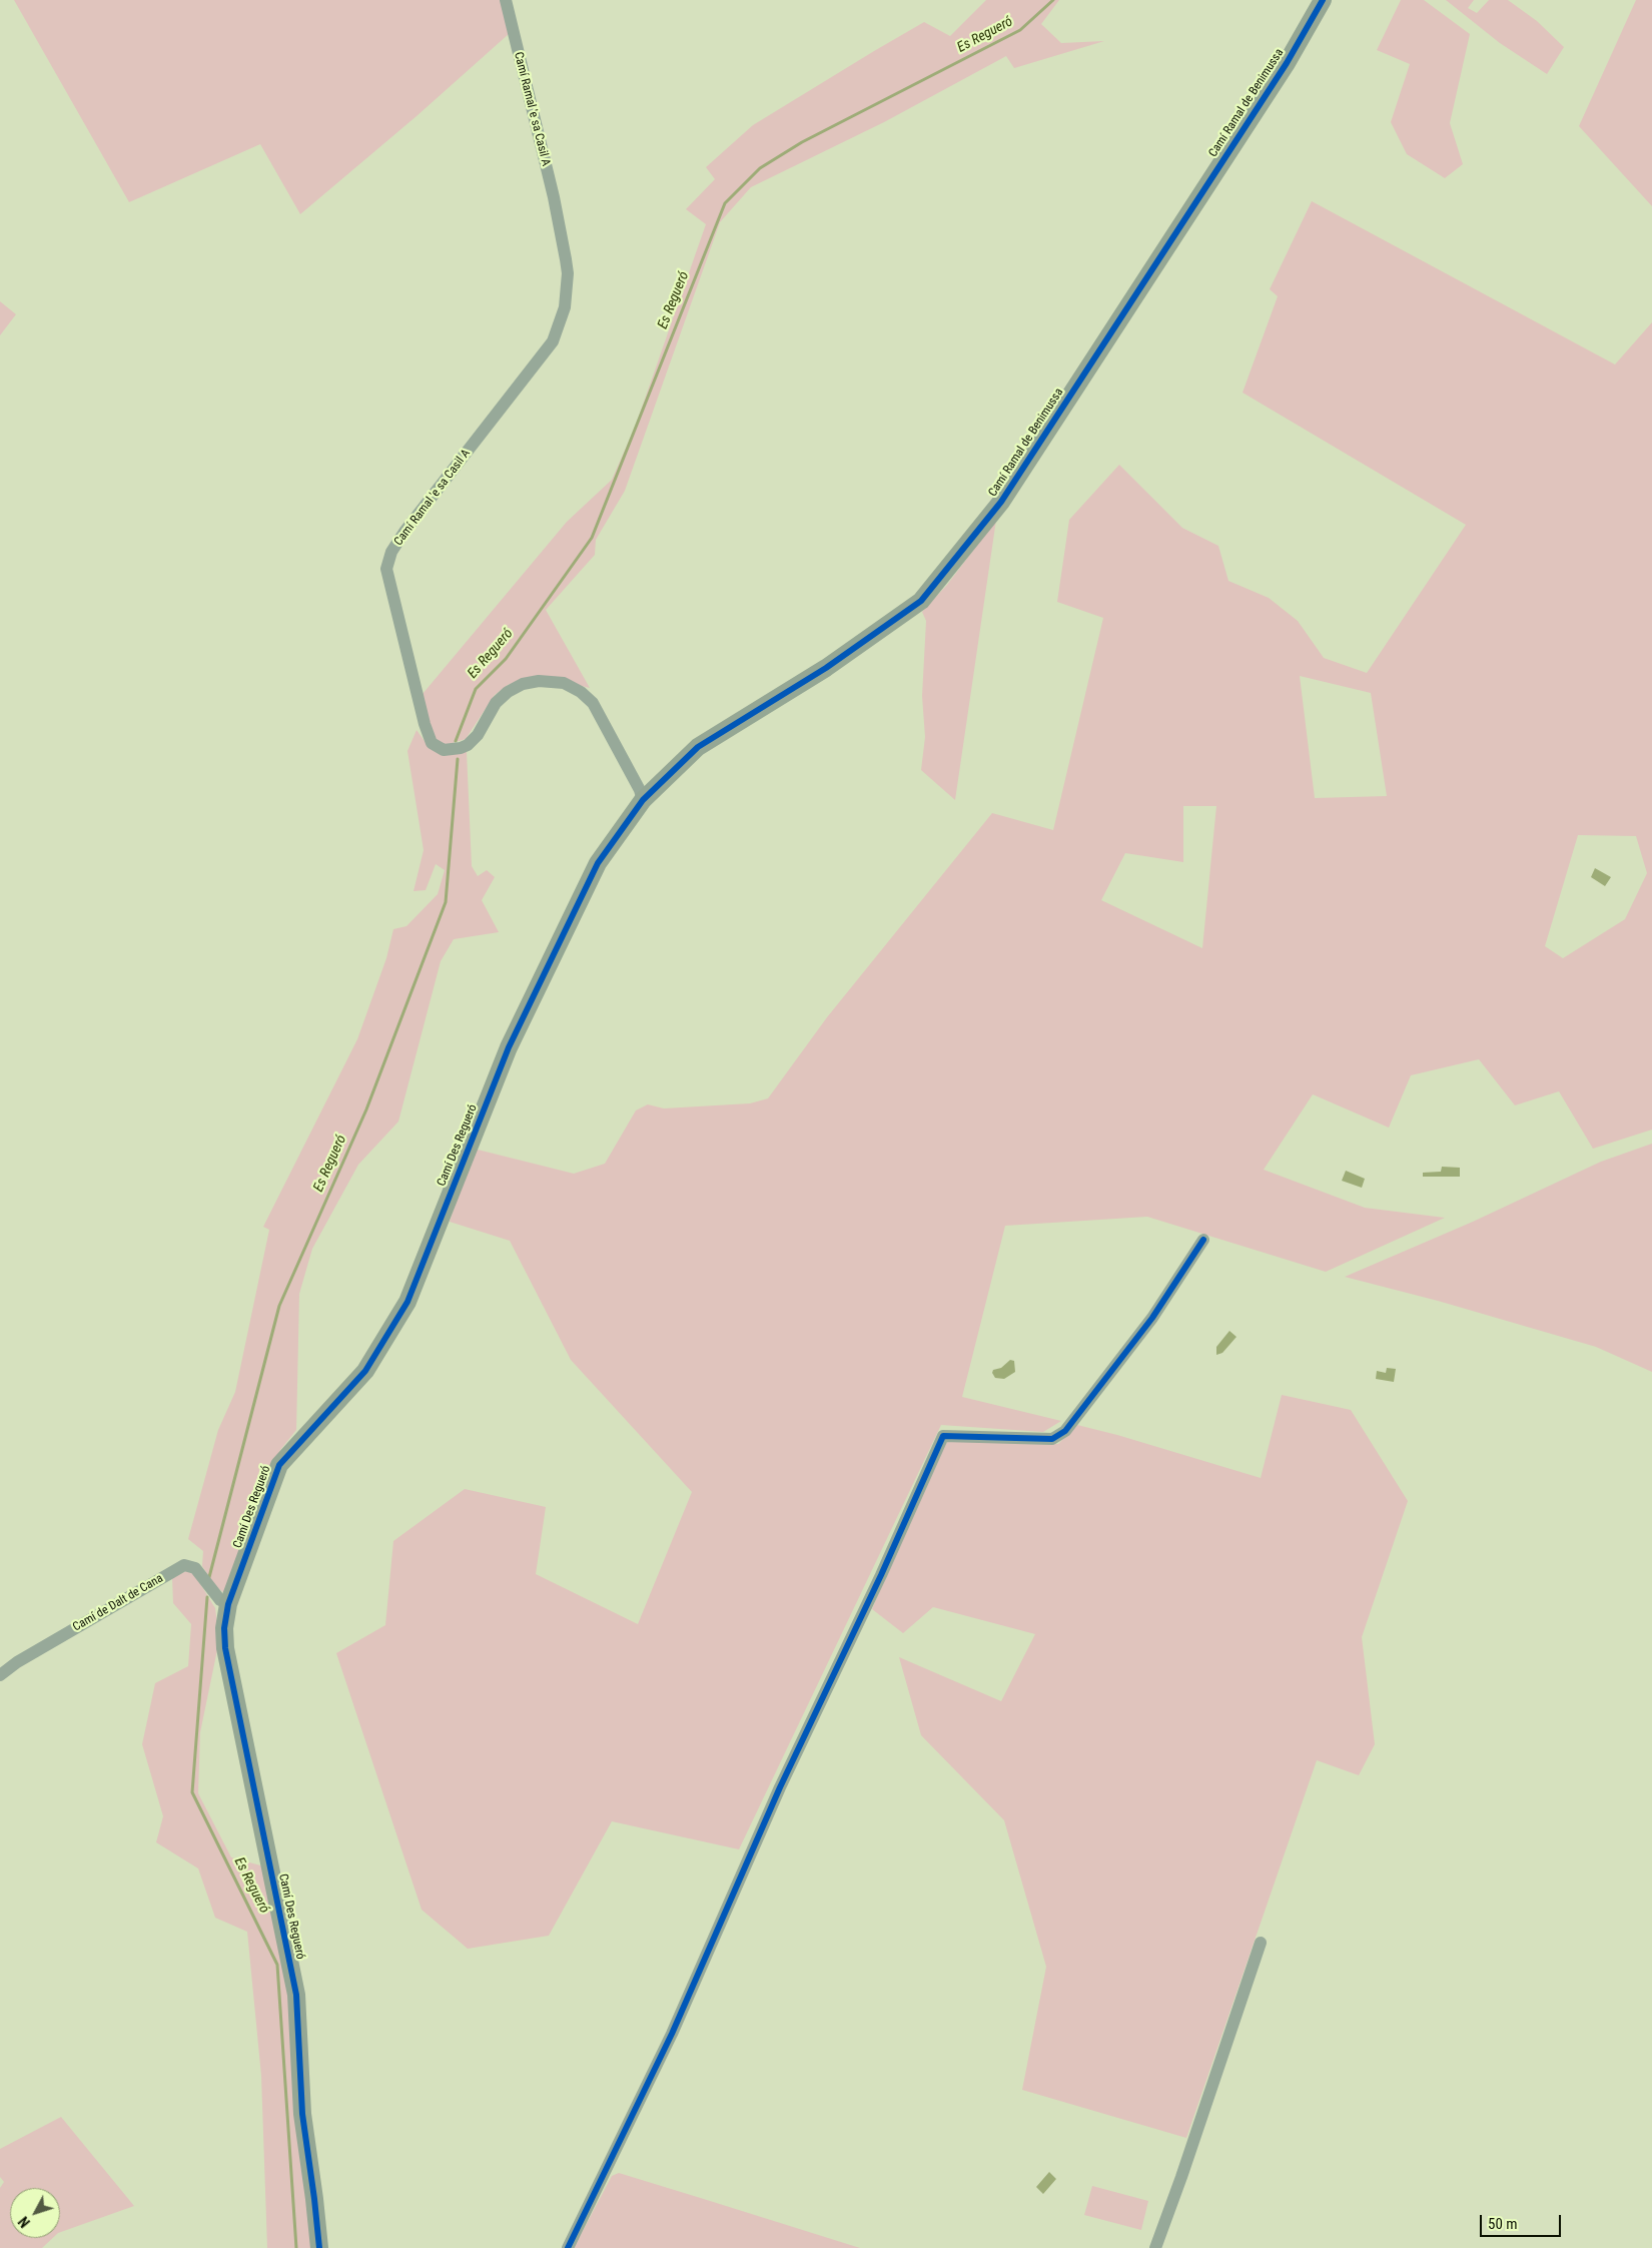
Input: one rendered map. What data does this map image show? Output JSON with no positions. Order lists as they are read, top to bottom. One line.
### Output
{"streets":{"street":["Camí Ramal de Benimussa","Camí Ramal 'e sa Casil A","Camí Des Regueró","Camí de Dalt de Cana"]},"crossings":[["Camí Ramal de Benimussa","Camí Ramal 'e sa Casil A"],["Camí Ramal de Benimussa","Camí Des Regueró"],["Camí Ramal 'e sa Casil A","Camí Des Regueró"],["Camí Des Regueró","Camí de Dalt de Cana"]],"water":["Es Regueró"],"scale_bar":"50 m","north":"bottom left"}
